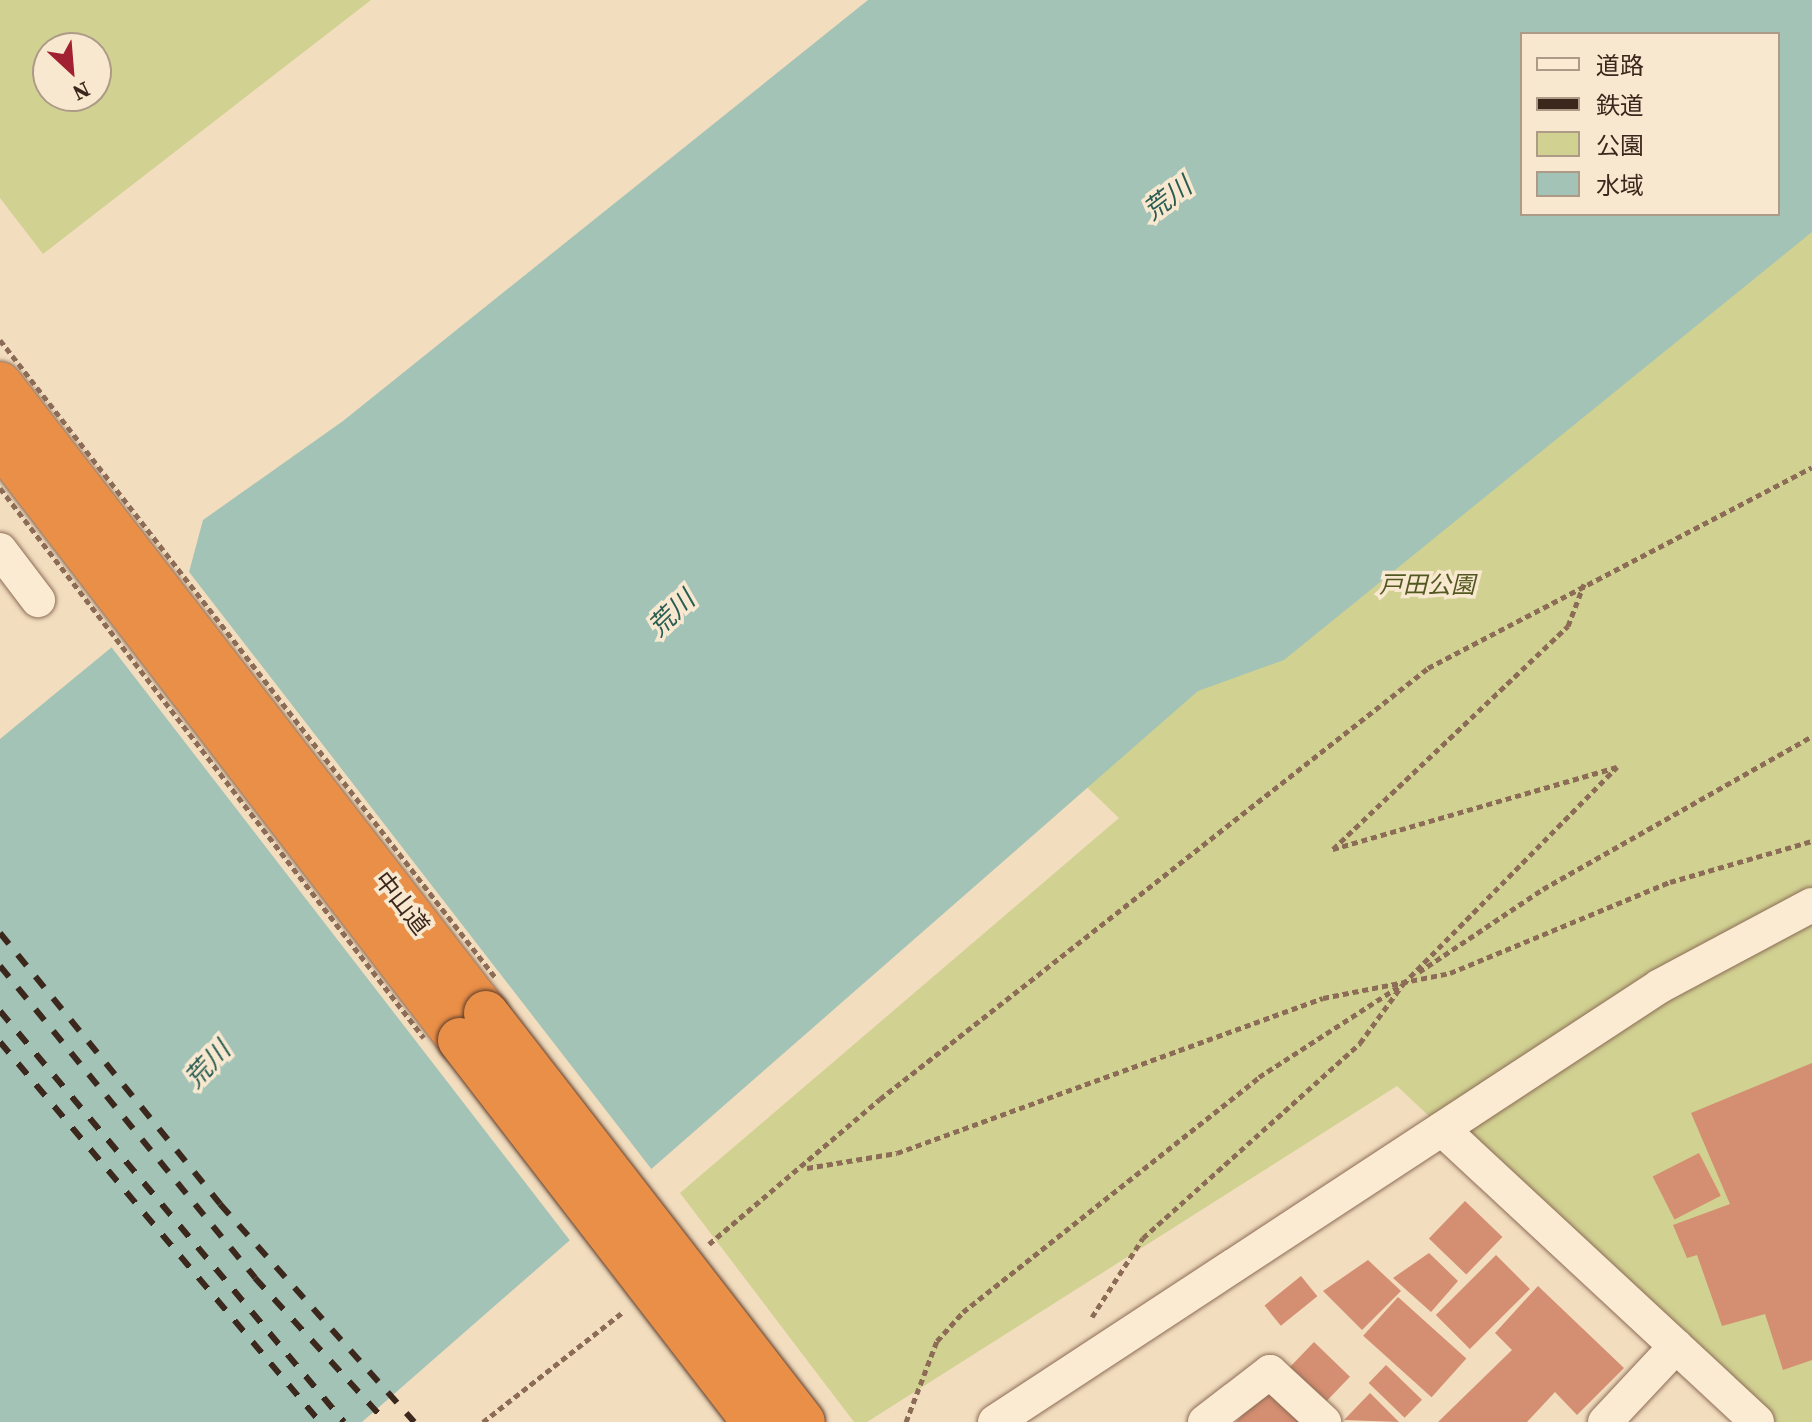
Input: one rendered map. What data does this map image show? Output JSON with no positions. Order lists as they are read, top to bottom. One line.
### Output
{"streets":{"highway":["中山道"]},"water":["荒川"],"parks":["戸田公園"],"legend":["道路","鉄道","公園","水域"],"north":"bottom right"}
